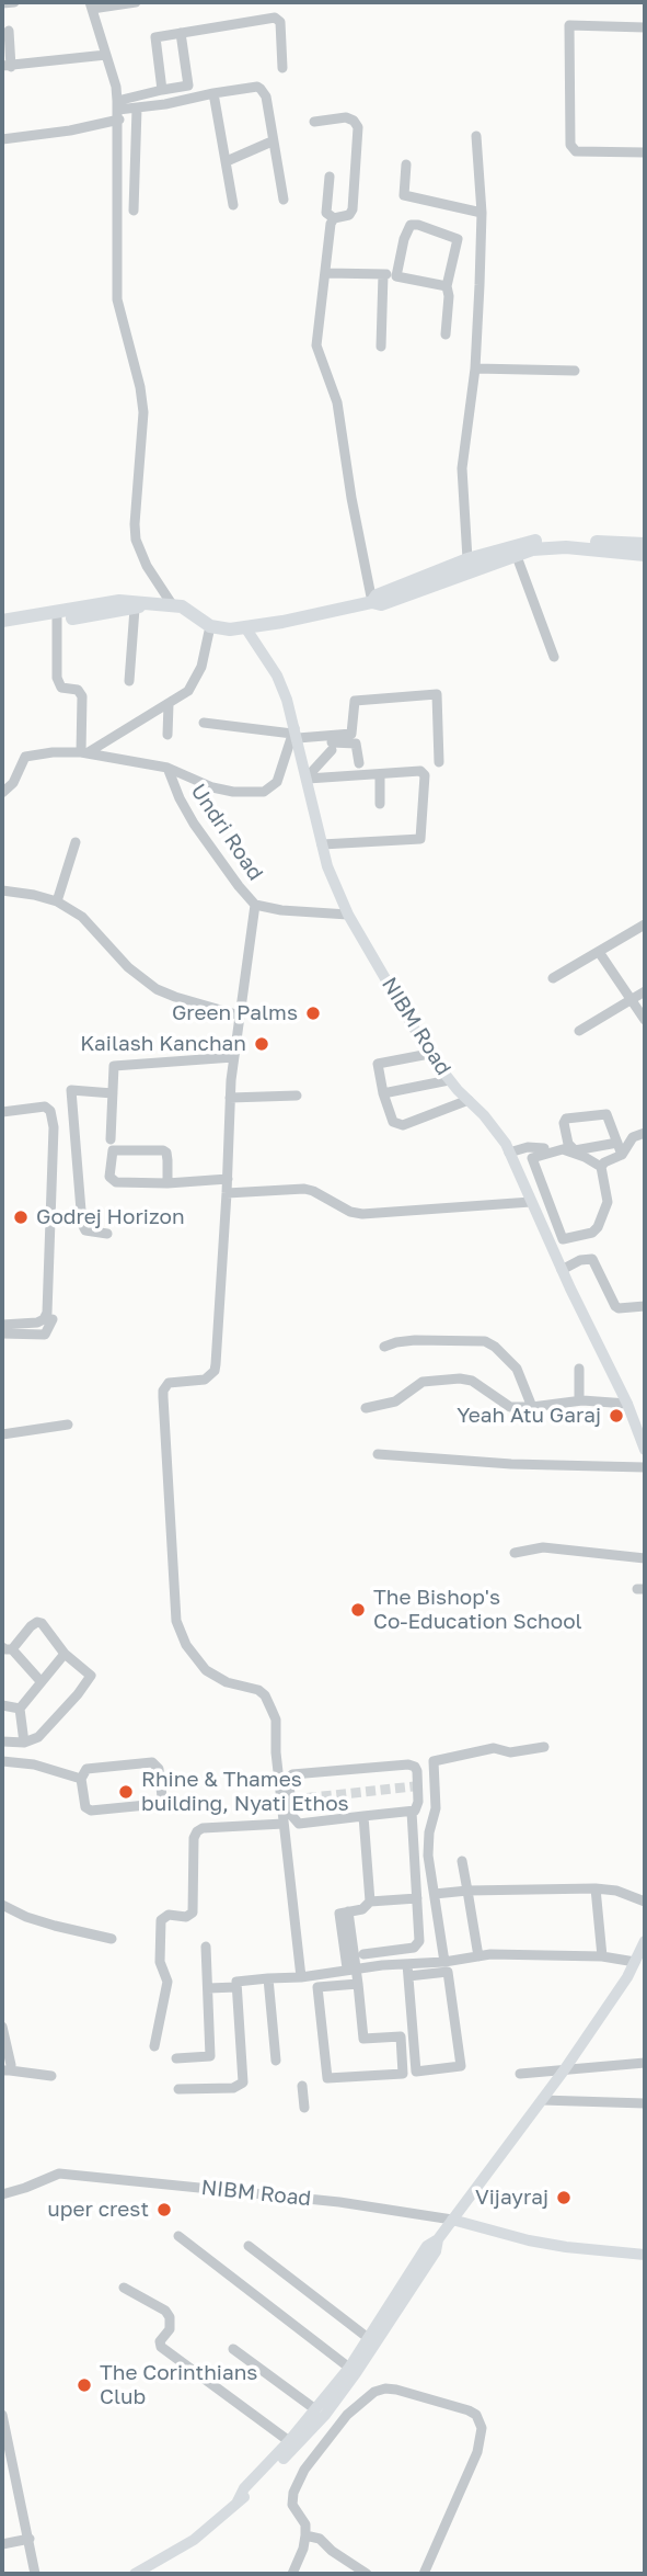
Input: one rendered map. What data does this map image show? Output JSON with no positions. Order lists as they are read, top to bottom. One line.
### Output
{"streets":{"main road":["NIBM Road"],"street":["Undri Road"]},"crossings":[["Undri Road","NIBM Road"]],"places":["Green Palms","Kailash Kanchan","Godrej Horizon","Yeah Atu Garaj","The Bishop's Co-Education School","Rhine & Thames building, Nyati Ethos","Vijayraj","uper crest","The Corinthians Club"]}
